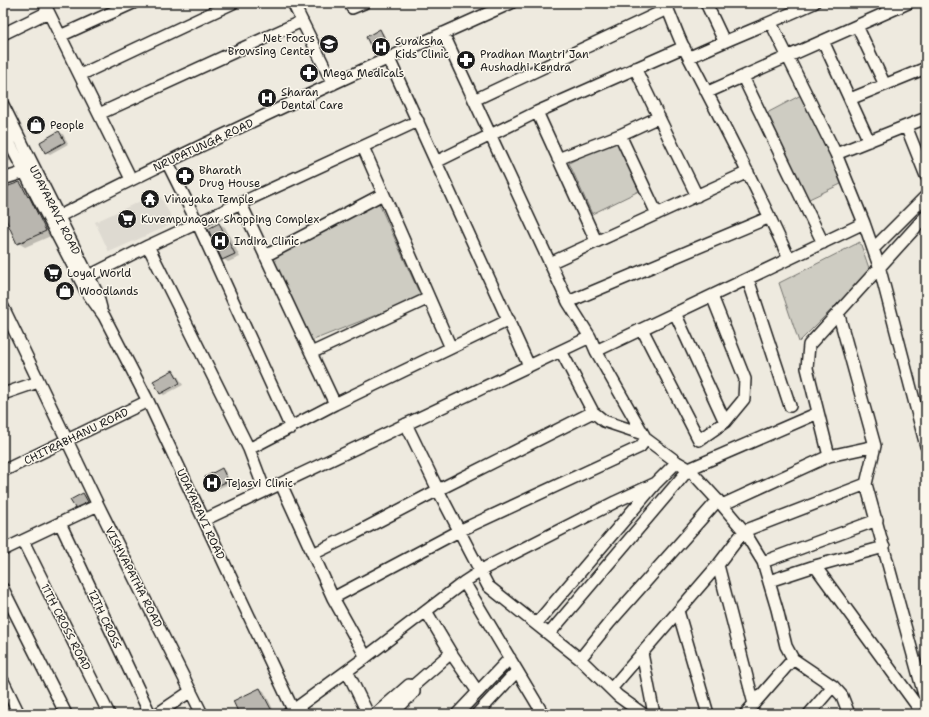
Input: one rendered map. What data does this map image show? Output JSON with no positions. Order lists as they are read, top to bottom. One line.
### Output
{"streets":{"street":["NRUPATUNGA ROAD","UDAYARAVI ROAD","CHITRABHANU ROAD","VISHVAPATHA ROAD","12TH CROSS","11TH CROSS ROAD"]},"crossings":[["NRUPATUNGA ROAD","UDAYARAVI ROAD"],["UDAYARAVI ROAD","CHITRABHANU ROAD"],["CHITRABHANU ROAD","VISHVAPATHA ROAD"]],"places":{"school or university":["Net Focus Browsing Center"],"hospital":["Suraksha Kids Clinic","Sharan Dental Care","Indira Clinic","Tejasvi Clinic"],"pharmacy":["Pradhan Mantri Jan Aushadhi Kendra","Mega Medicals","Bharath Drug House"],"shop":["People","Woodlands"],"temple":["Vinayaka Temple"],"supermarket":["Kuvempunagar Shopping Complex","Loyal World"]}}
